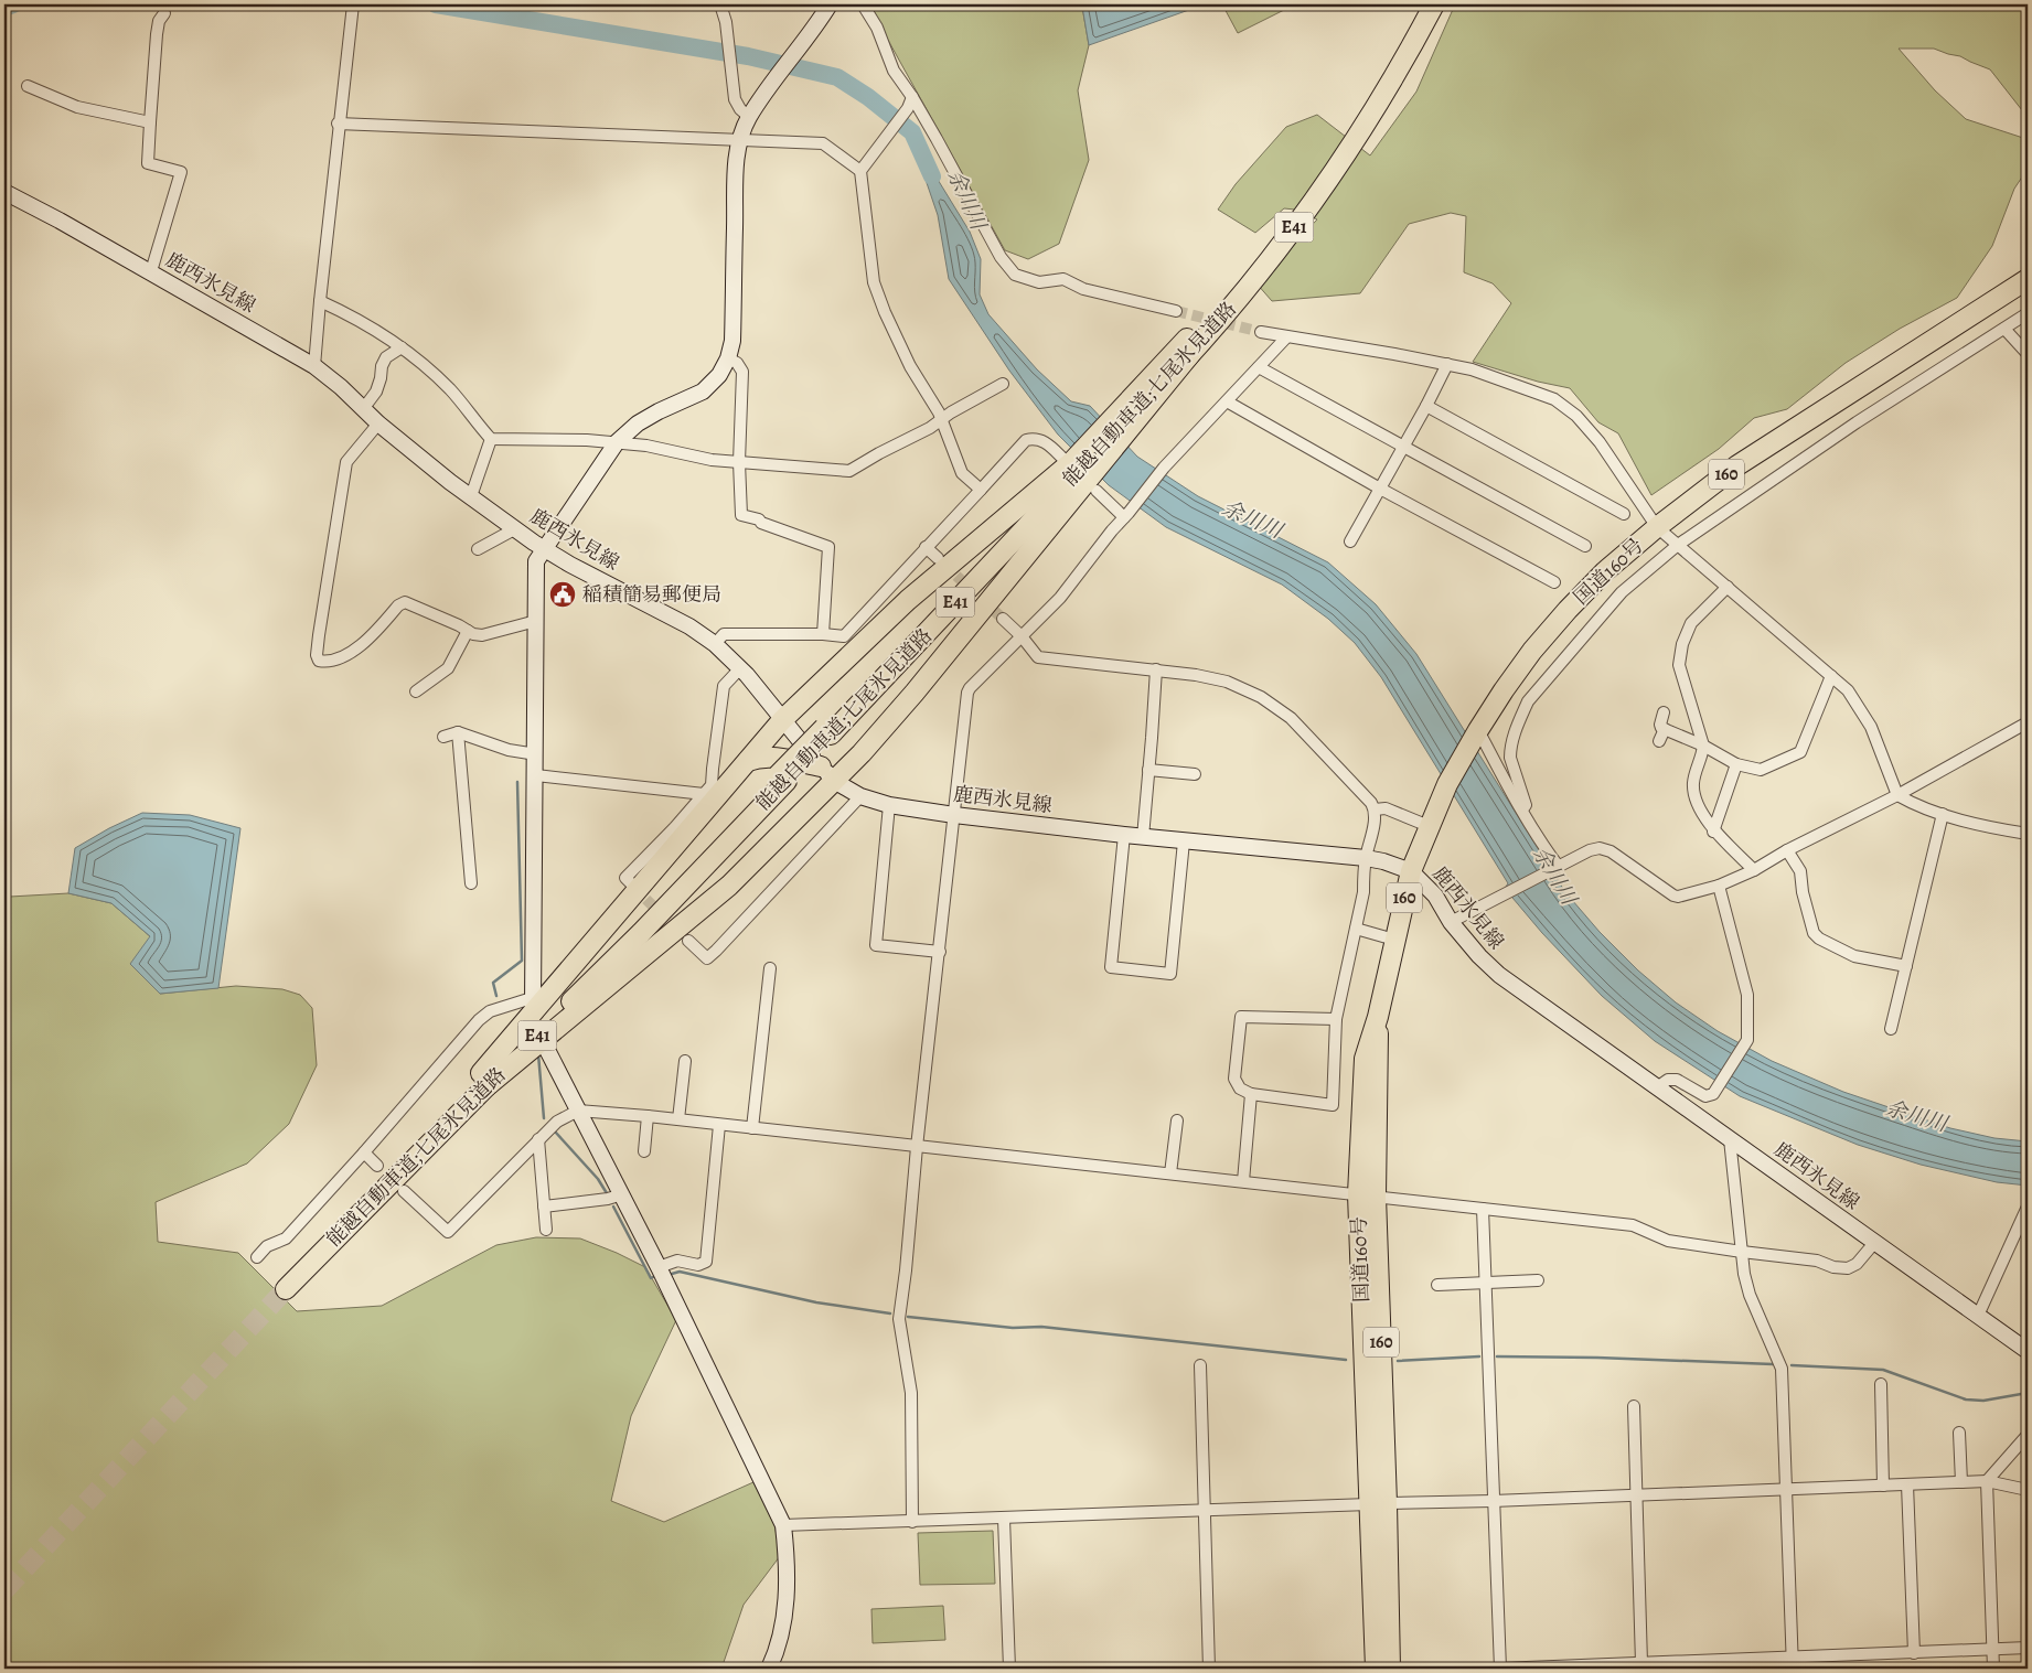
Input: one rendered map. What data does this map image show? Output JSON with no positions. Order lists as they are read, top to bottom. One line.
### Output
{"streets":{"highway":["E41","能越自動車道;七尾氷見道路","160","国道160号"],"main road":["鹿西氷見線"]},"crossings":[["鹿西氷見線","国道160号"]],"water":["余川川"],"places":{"public building":["稲積簡易郵便局"]}}
